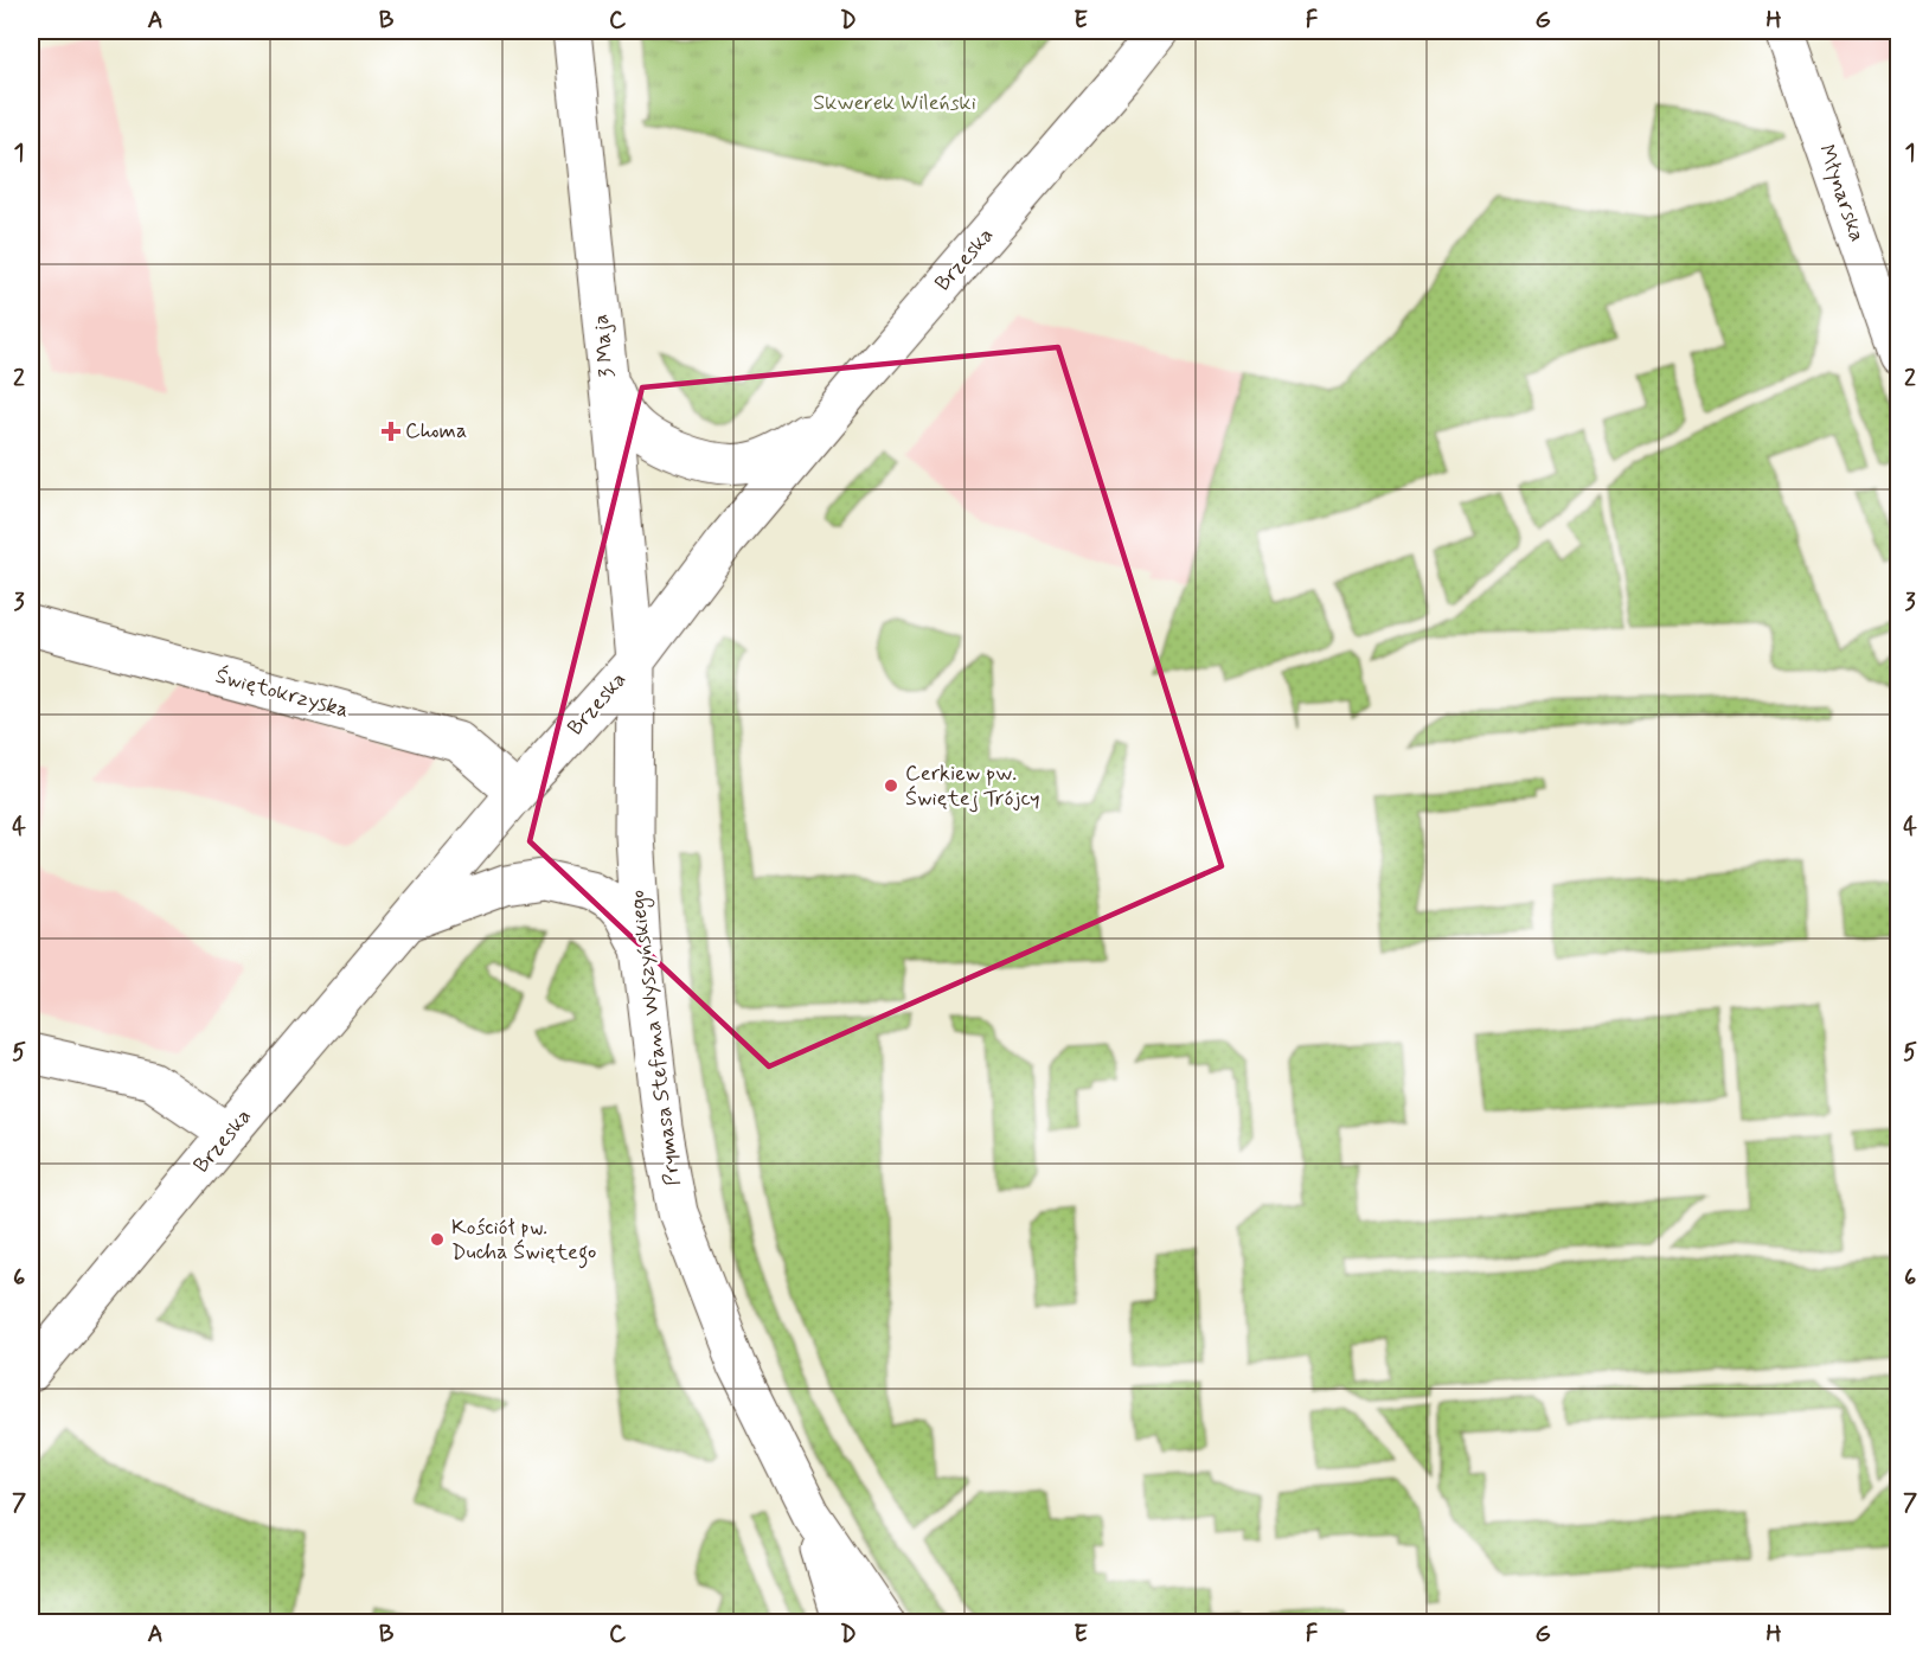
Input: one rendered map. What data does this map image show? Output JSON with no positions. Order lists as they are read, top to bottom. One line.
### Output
{"streets":{"street":["Młynarska","Brzeska","3 Maja","Świętokrzyska","Prymasa Stefana Wyszyńskiego"]},"crossings":[["Brzeska","3 Maja"],["Brzeska","Świętokrzyska"],["Brzeska","Prymasa Stefana Wyszyńskiego"],["3 Maja","Prymasa Stefana Wyszyńskiego"]],"parks":["Skwerek Wileński"],"places":{"health":["Choma"],"other":["Cerkiew pw. Świętej Trójcy","Kościół pw. Ducha Świętego"]},"grid":{"columns":["A","B","C","D","E","F","G","H"],"rows":["1","2","3","4","5","6","7"]}}
